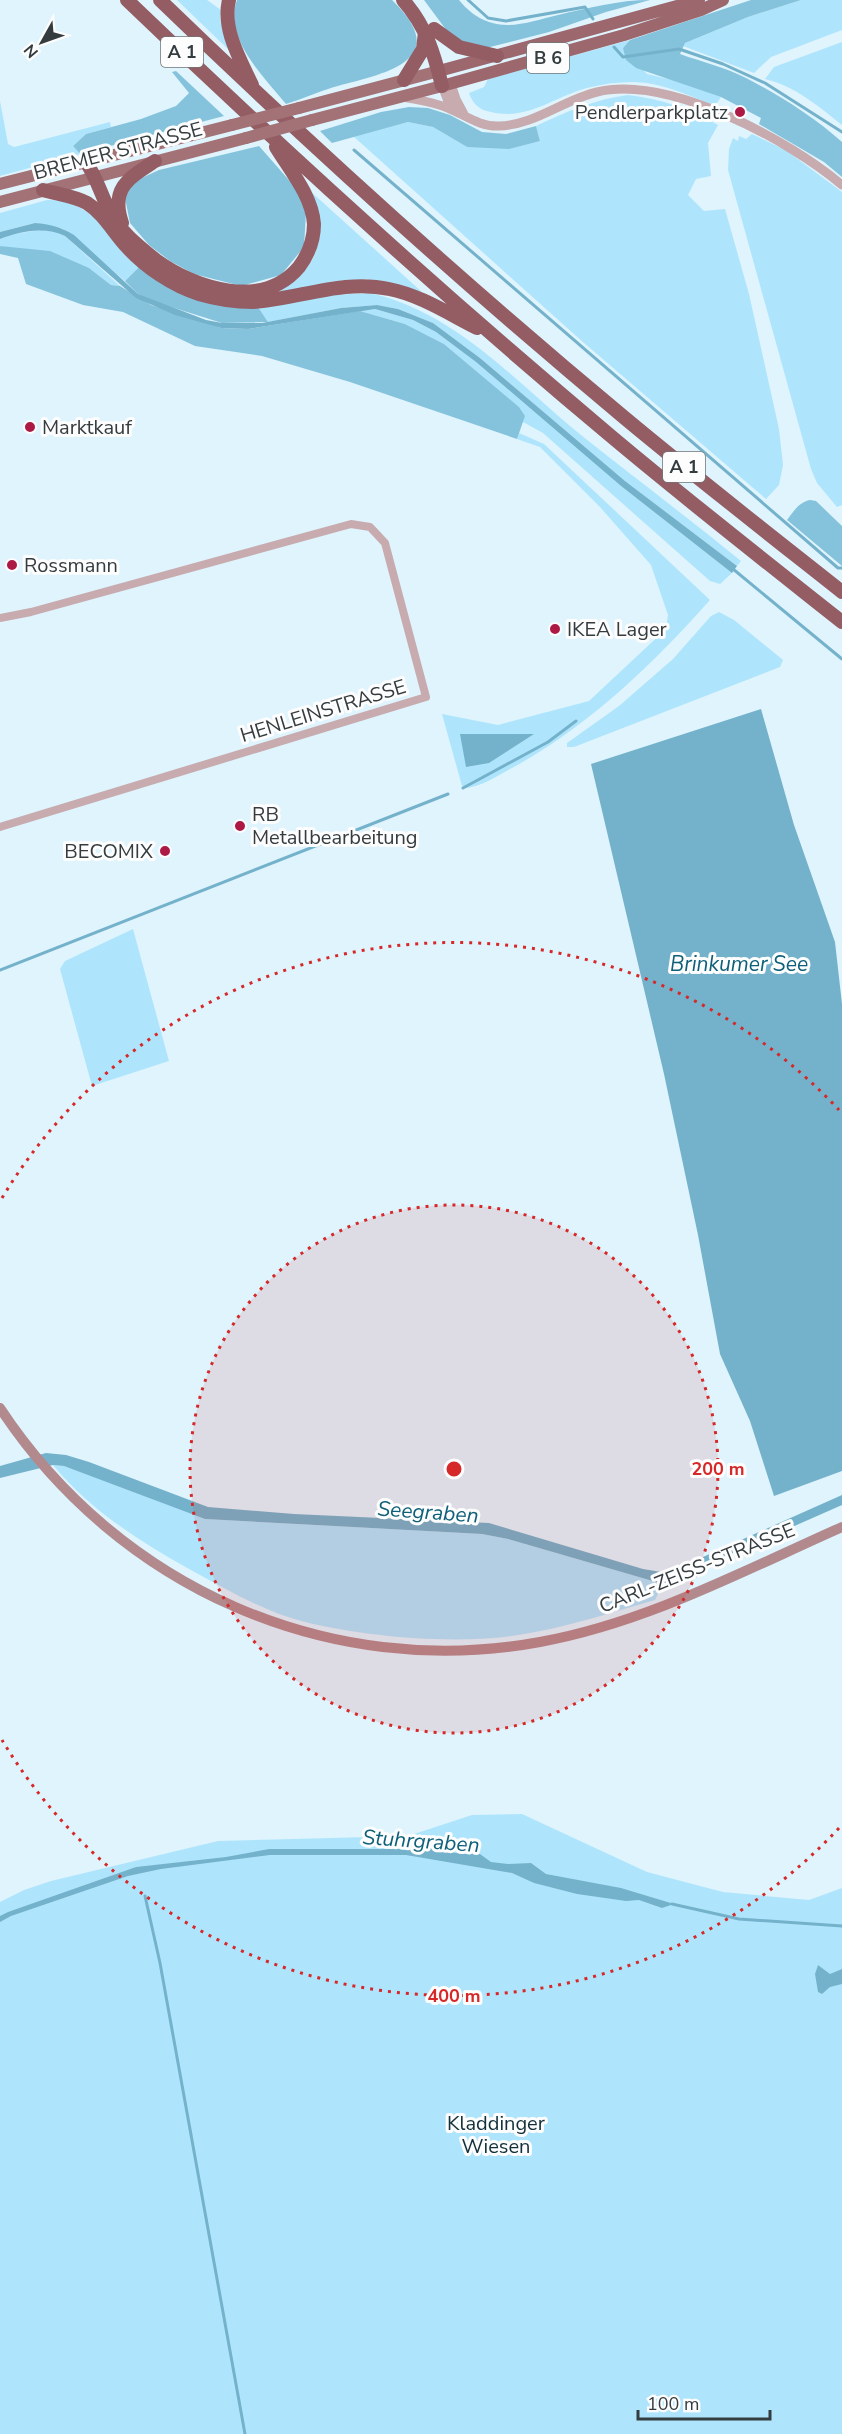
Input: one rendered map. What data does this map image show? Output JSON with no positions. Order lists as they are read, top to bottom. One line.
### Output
{"streets":{"highway":["A 1","B 6"],"main road":["BREMER STRASSE","CARL-ZEISS-STRASSE"],"street":["HENLEINSTRASSE"]},"crossings":[["B 6","BREMER STRASSE"]],"water":["Brinkumer See","Seegraben","Stuhrgraben"],"parks":["Kladdinger Wiesen"],"places":["Pendlerparkplatz","Marktkauf","Rossmann","IKEA Lager","RB Metallbearbeitung","BECOMIX"],"scale_bar":"100 m","north":"bottom left","rings":["200 m","400 m"]}
